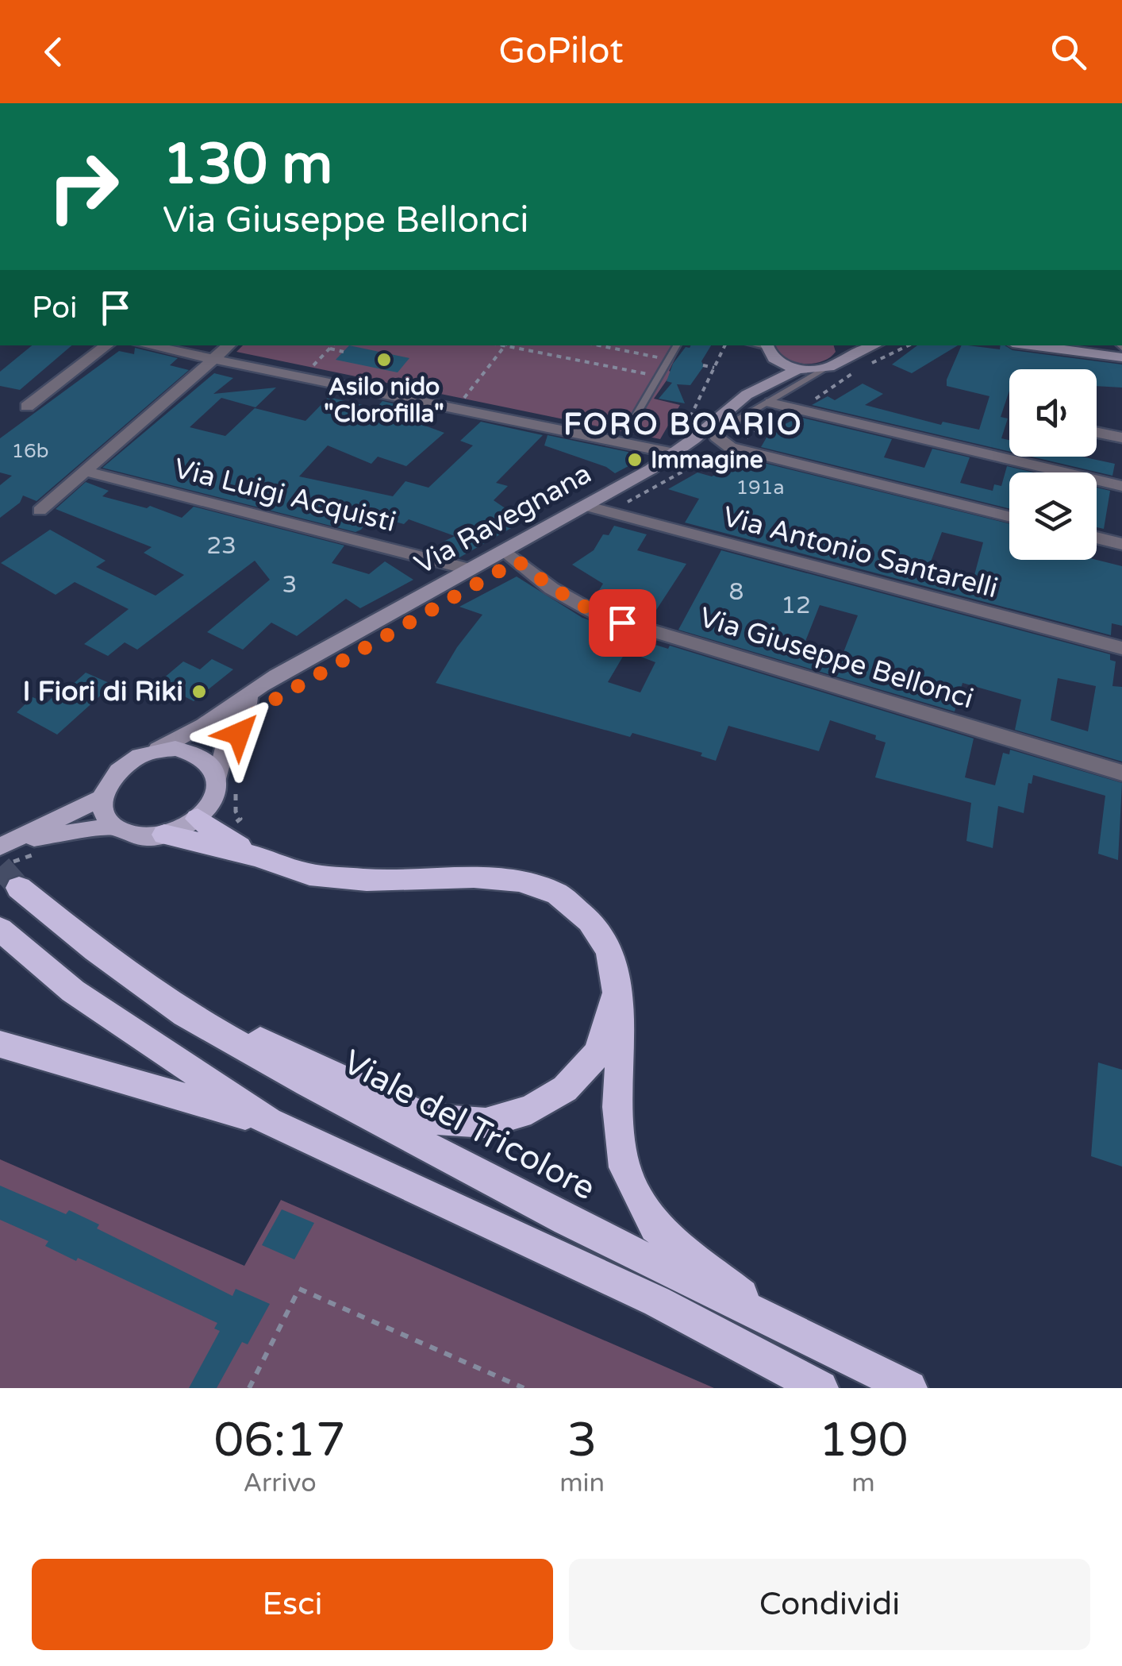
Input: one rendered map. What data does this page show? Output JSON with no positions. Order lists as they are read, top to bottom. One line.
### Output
{"streets":{"highway":["Viale del Tricolore"],"main road":["Via Ravegnana"],"street":["Via Luigi Acquisti","Via Antonio Santarelli","Via Giuseppe Bellonci"]},"crossings":[["Via Luigi Acquisti","Via Ravegnana"],["Via Ravegnana","Via Antonio Santarelli"],["Via Ravegnana","Via Giuseppe Bellonci"]],"districts":["FORO BOARIO"],"places":["Asilo nido \"Clorofilla\"","Immagine","I Fiori di Riki"],"house_numbers":["16b","191a","23","3","8","12"],"page":{"header":"GoPilot","turn":["130 m","Via Giuseppe Bellonci"],"then":"Poi","eta":["06:17","Arrivo","3","min","190","m"],"buttons":["Esci","Condividi"]}}
